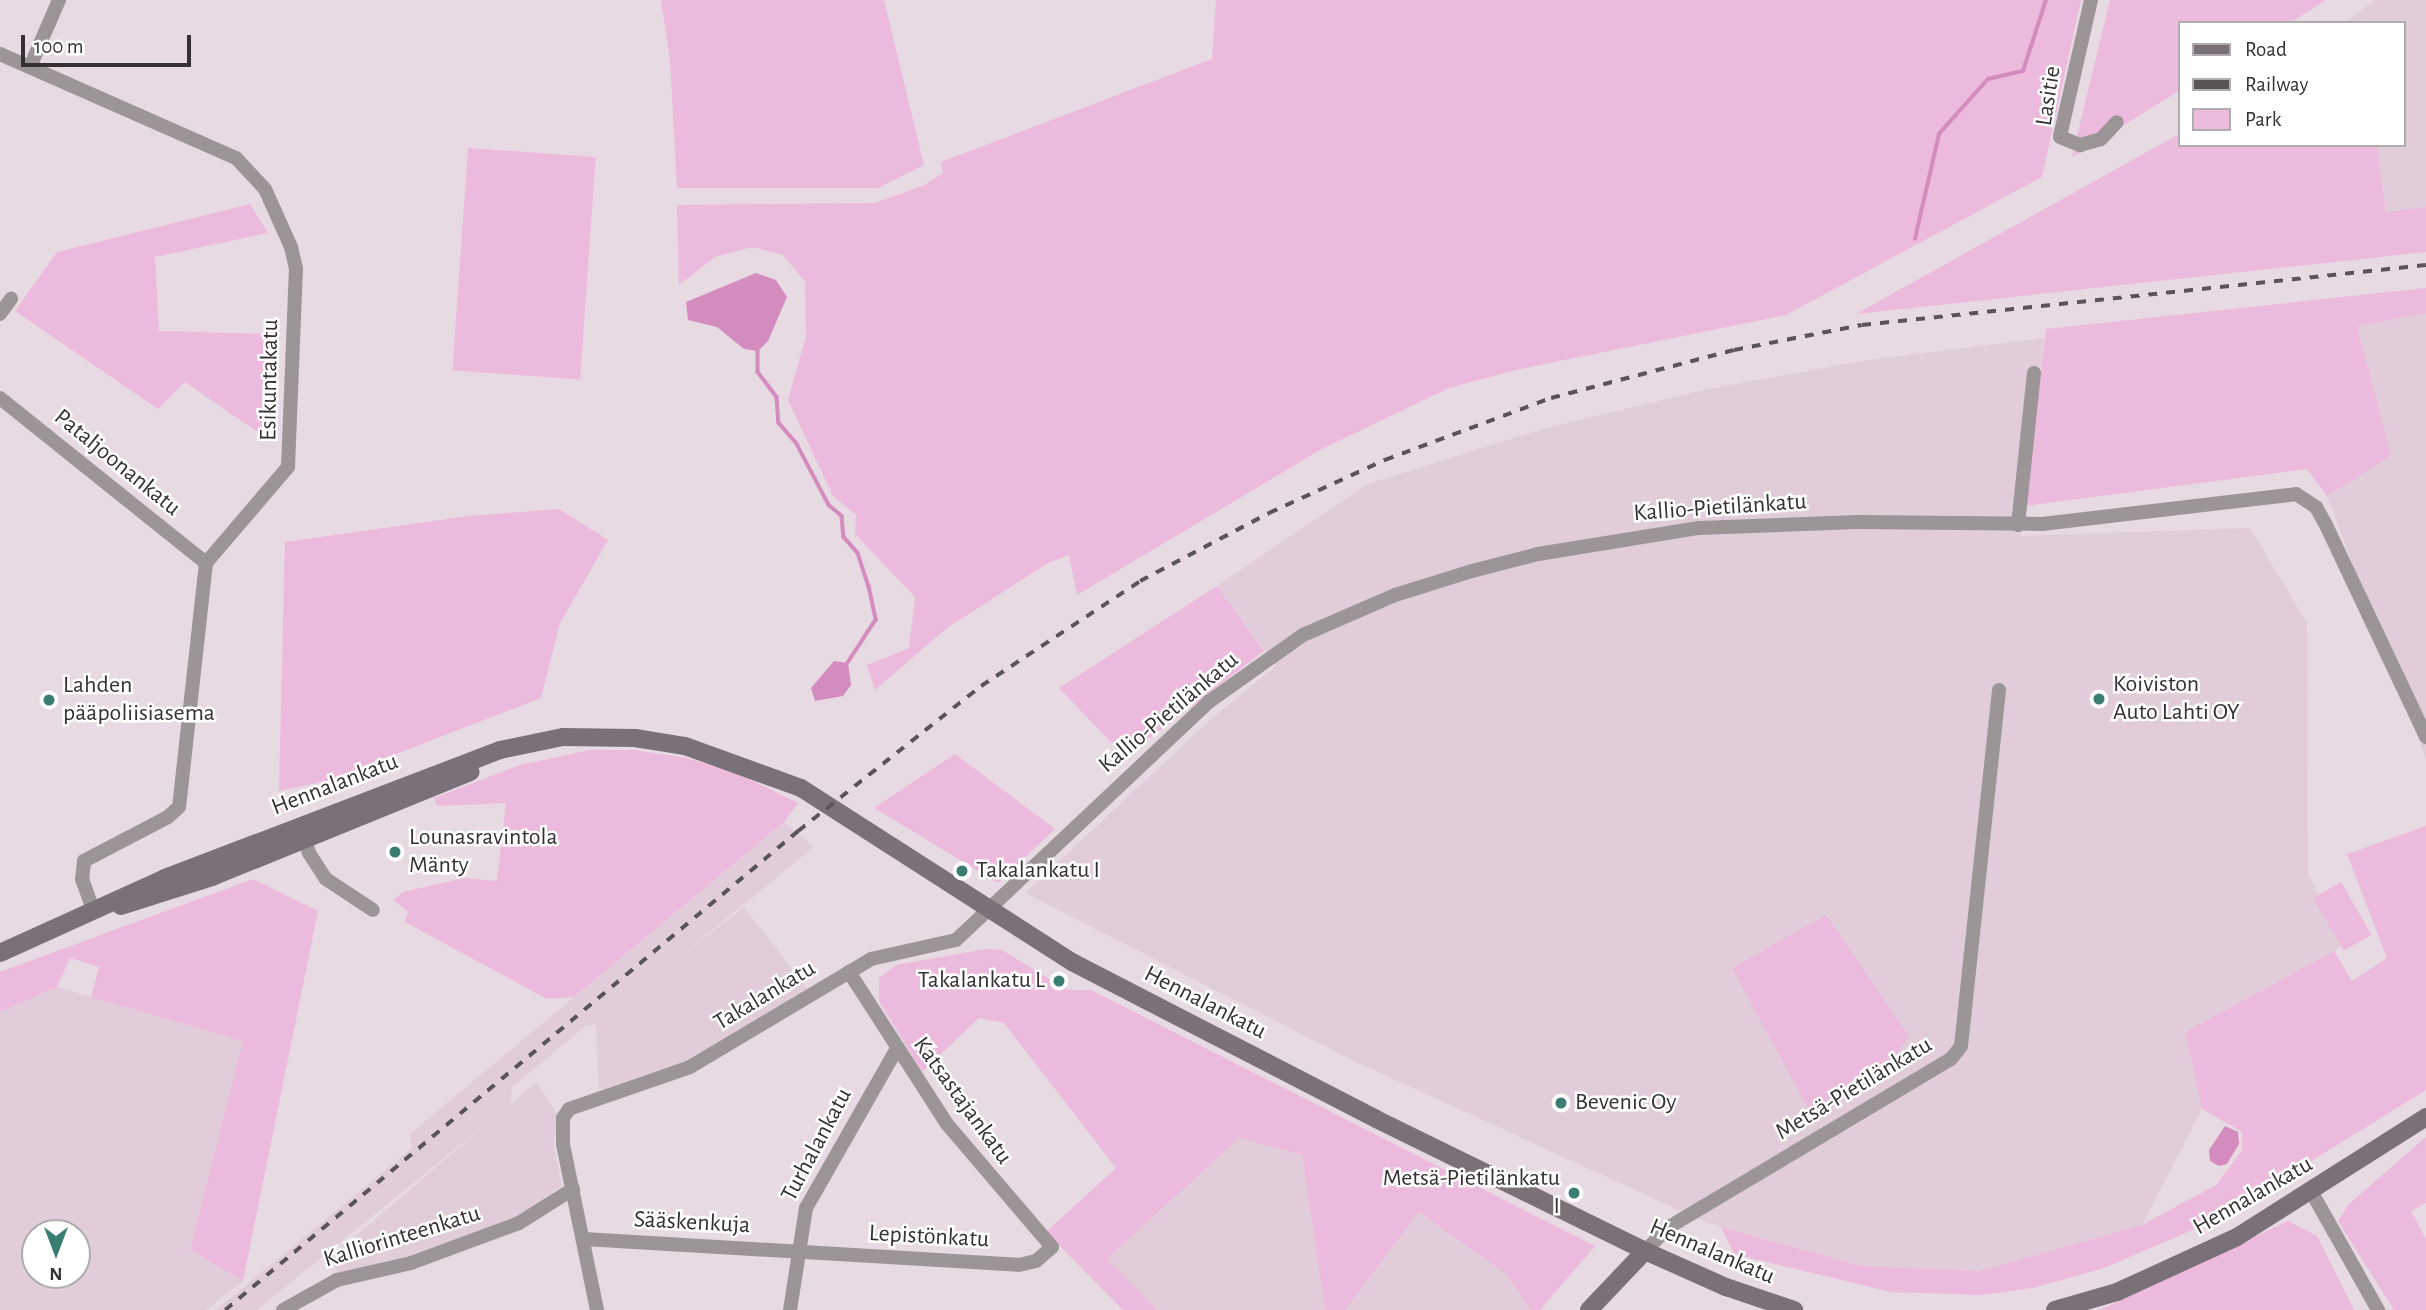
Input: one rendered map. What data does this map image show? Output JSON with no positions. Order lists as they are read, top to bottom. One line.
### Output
{"streets":{"street":["Lasitie","Esikuntakatu","Pataljoonankatu","Kallio-Pietilänkatu","Hennalankatu","Takalankatu","Metsä-Pietilänkatu","Katsastajankatu","Turhalankatu","Sääskenkuja","Kalliorinteenkatu","Lepistönkatu"]},"crossings":[["Esikuntakatu","Pataljoonankatu"],["Kallio-Pietilänkatu","Hennalankatu"],["Kallio-Pietilänkatu","Takalankatu"],["Hennalankatu","Takalankatu"],["Hennalankatu","Metsä-Pietilänkatu"],["Takalankatu","Katsastajankatu"],["Takalankatu","Kalliorinteenkatu"],["Katsastajankatu","Turhalankatu"],["Katsastajankatu","Lepistönkatu"],["Turhalankatu","Sääskenkuja"],["Turhalankatu","Lepistönkatu"],["Sääskenkuja","Lepistönkatu"]],"places":["Koiviston Auto Lahti OY","Lahden pääpoliisiasema","Lounasravintola Mänty","Takalankatu I","Takalankatu L","Bevenic Oy","Metsä-Pietilänkatu I"],"legend":["Road","Railway","Park"],"scale_bar":"100 m","north":"bottom"}
